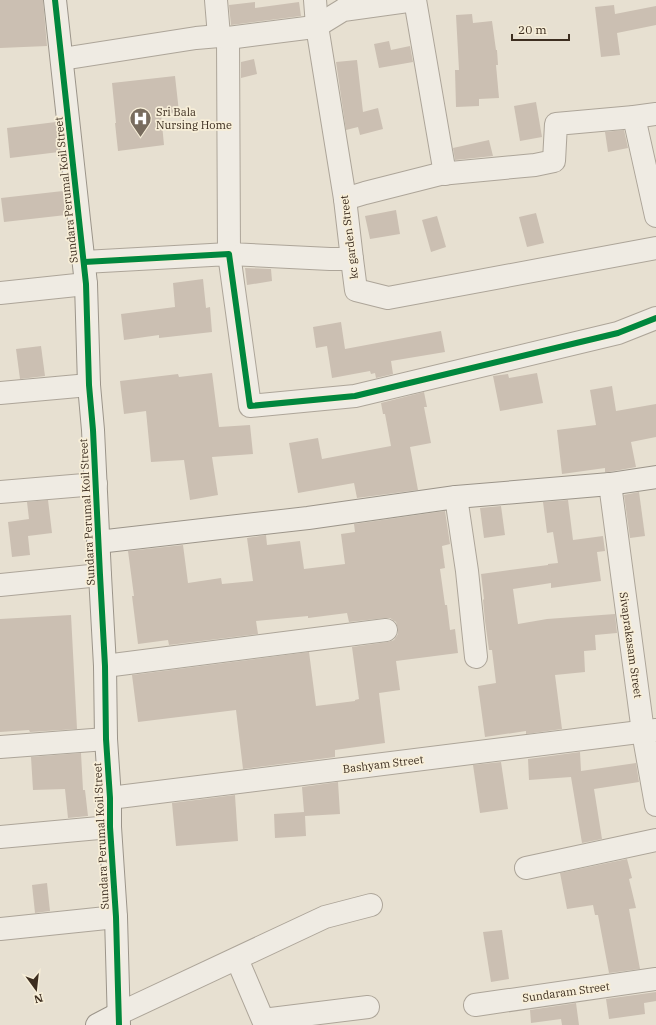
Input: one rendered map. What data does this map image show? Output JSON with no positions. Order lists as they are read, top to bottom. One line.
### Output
{"streets":{"street":["Sundara Perumal Koil Street","kc garden Street","Sivaprakasam Street","Bashyam Street","Sundaram Street"]},"crossings":[["Sundara Perumal Koil Street","Bashyam Street"],["Sivaprakasam Street","Bashyam Street"]],"places":{"hospital":["Sri Bala Nursing Home"]},"scale_bar":"20 m","north":"bottom"}
